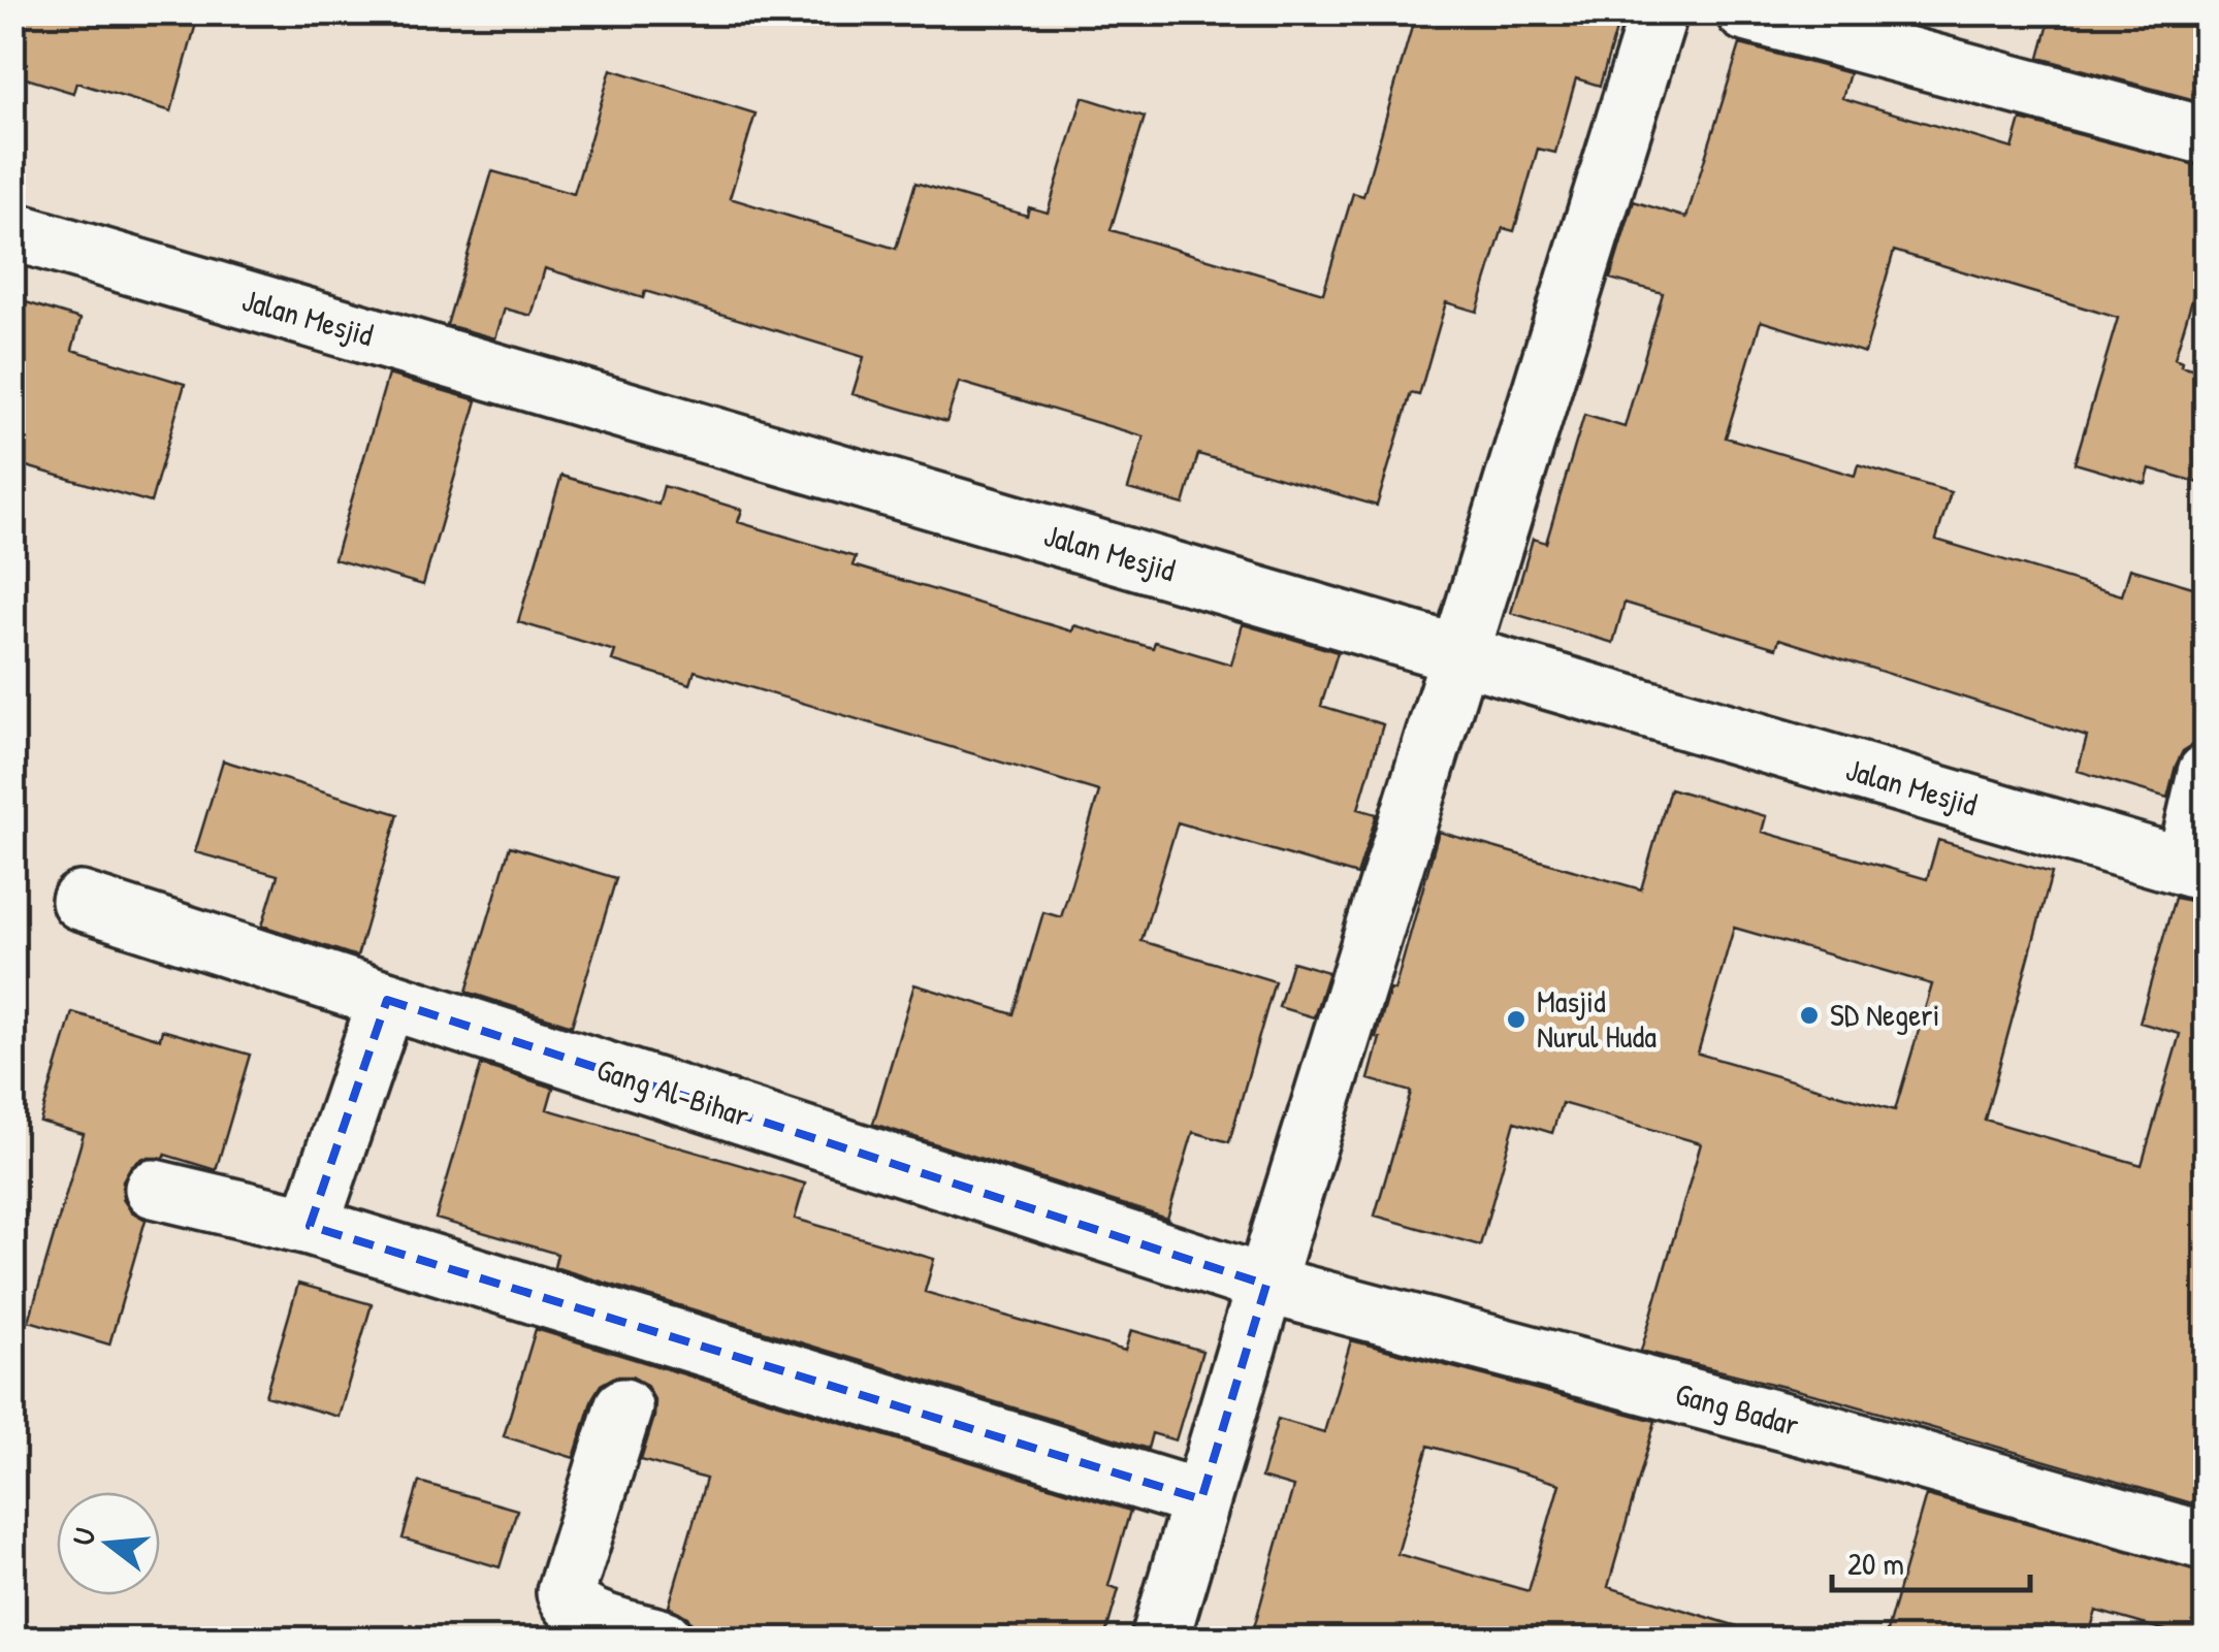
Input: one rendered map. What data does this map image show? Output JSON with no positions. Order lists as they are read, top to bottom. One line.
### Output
{"streets":{"street":["Jalan Mesjid","Gang Al-Bihar","Gang Badar"]},"crossings":[["Gang Al-Bihar","Gang Badar"]],"places":["SD Negeri","Masjid Nurul Huda"],"scale_bar":"20 m","north":"left"}
